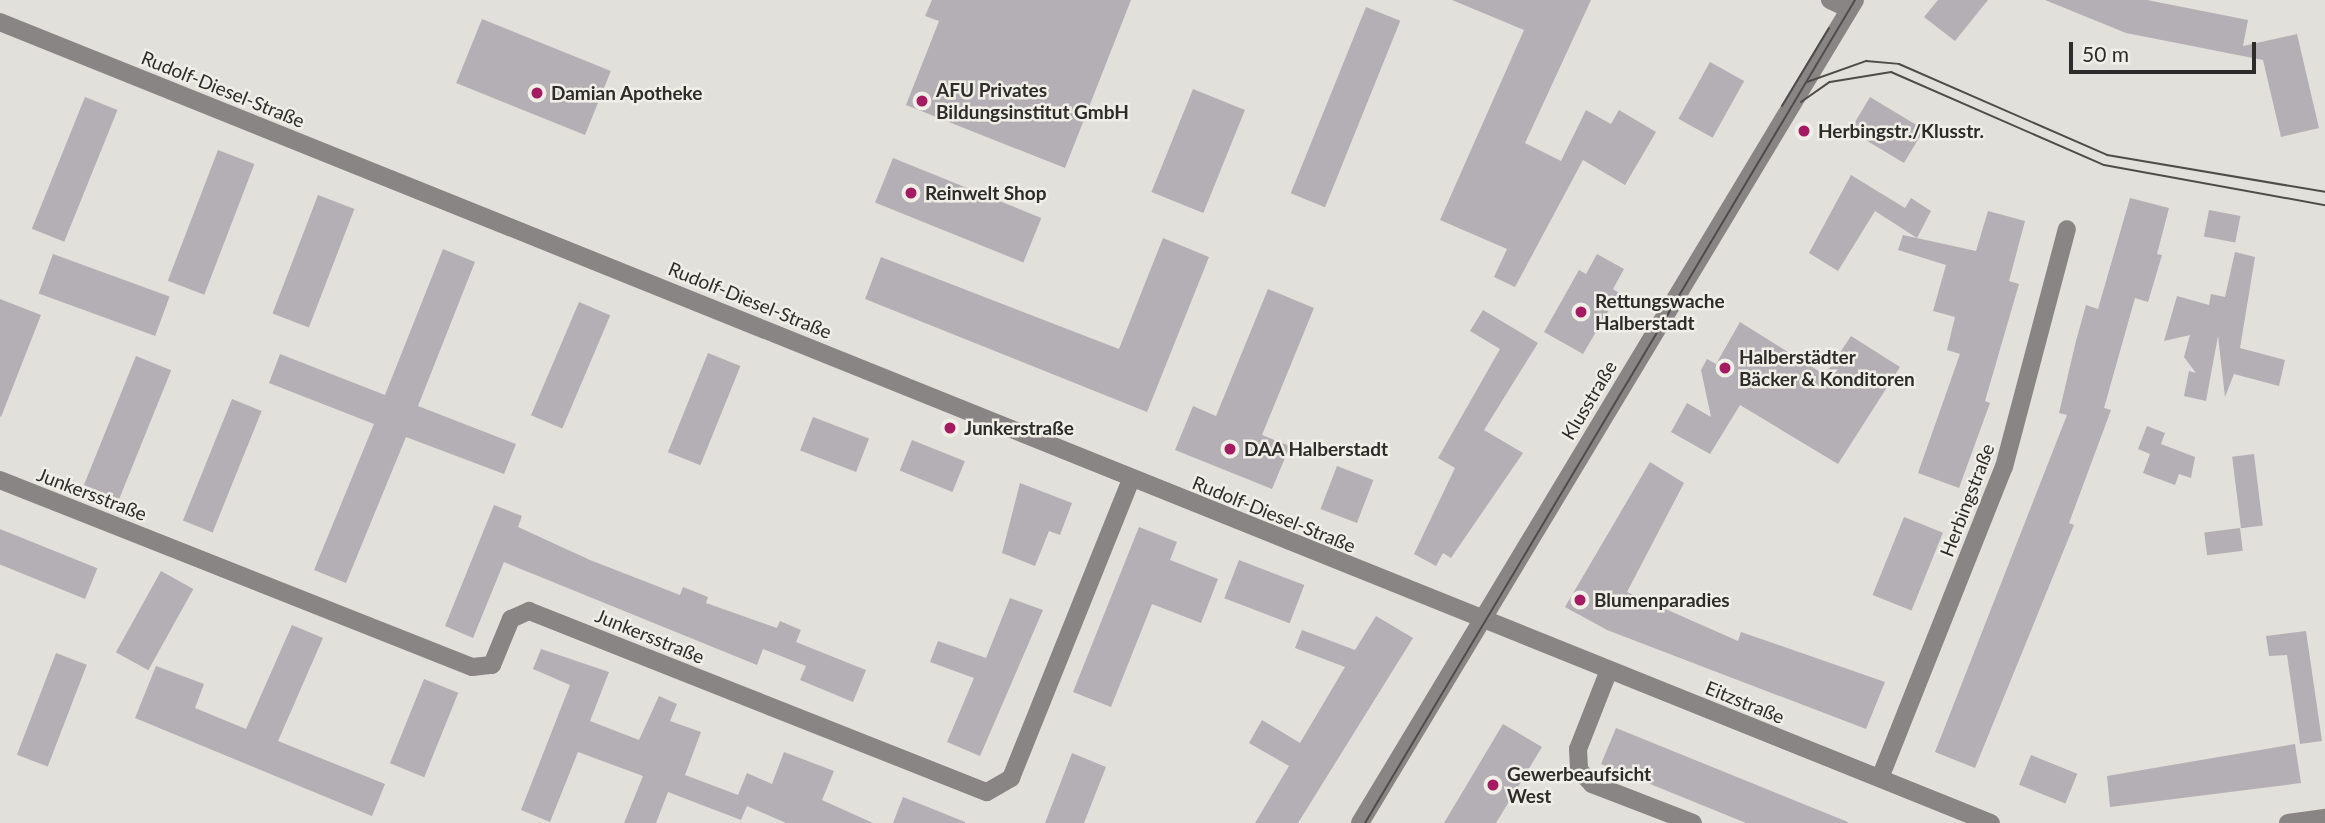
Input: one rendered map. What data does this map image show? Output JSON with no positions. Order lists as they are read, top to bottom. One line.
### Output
{"streets":{"street":["Rudolf-Diesel-Straße","Klusstraße","Junkersstraße","Herbingstraße","Eitzstraße"]},"crossings":[["Rudolf-Diesel-Straße","Klusstraße"],["Rudolf-Diesel-Straße","Junkersstraße"],["Rudolf-Diesel-Straße","Eitzstraße"],["Klusstraße","Eitzstraße"],["Herbingstraße","Eitzstraße"]],"places":["Damian Apotheke","AFU Privates Bildungsinstitut GmbH","Herbingstr./Klusstr.","Reinwelt Shop","Rettungswache Halberstadt","Halberstädter Bäcker & Konditoren","Junkerstraße","DAA Halberstadt","Blumenparadies","Gewerbeaufsicht West"],"scale_bar":"50 m"}
